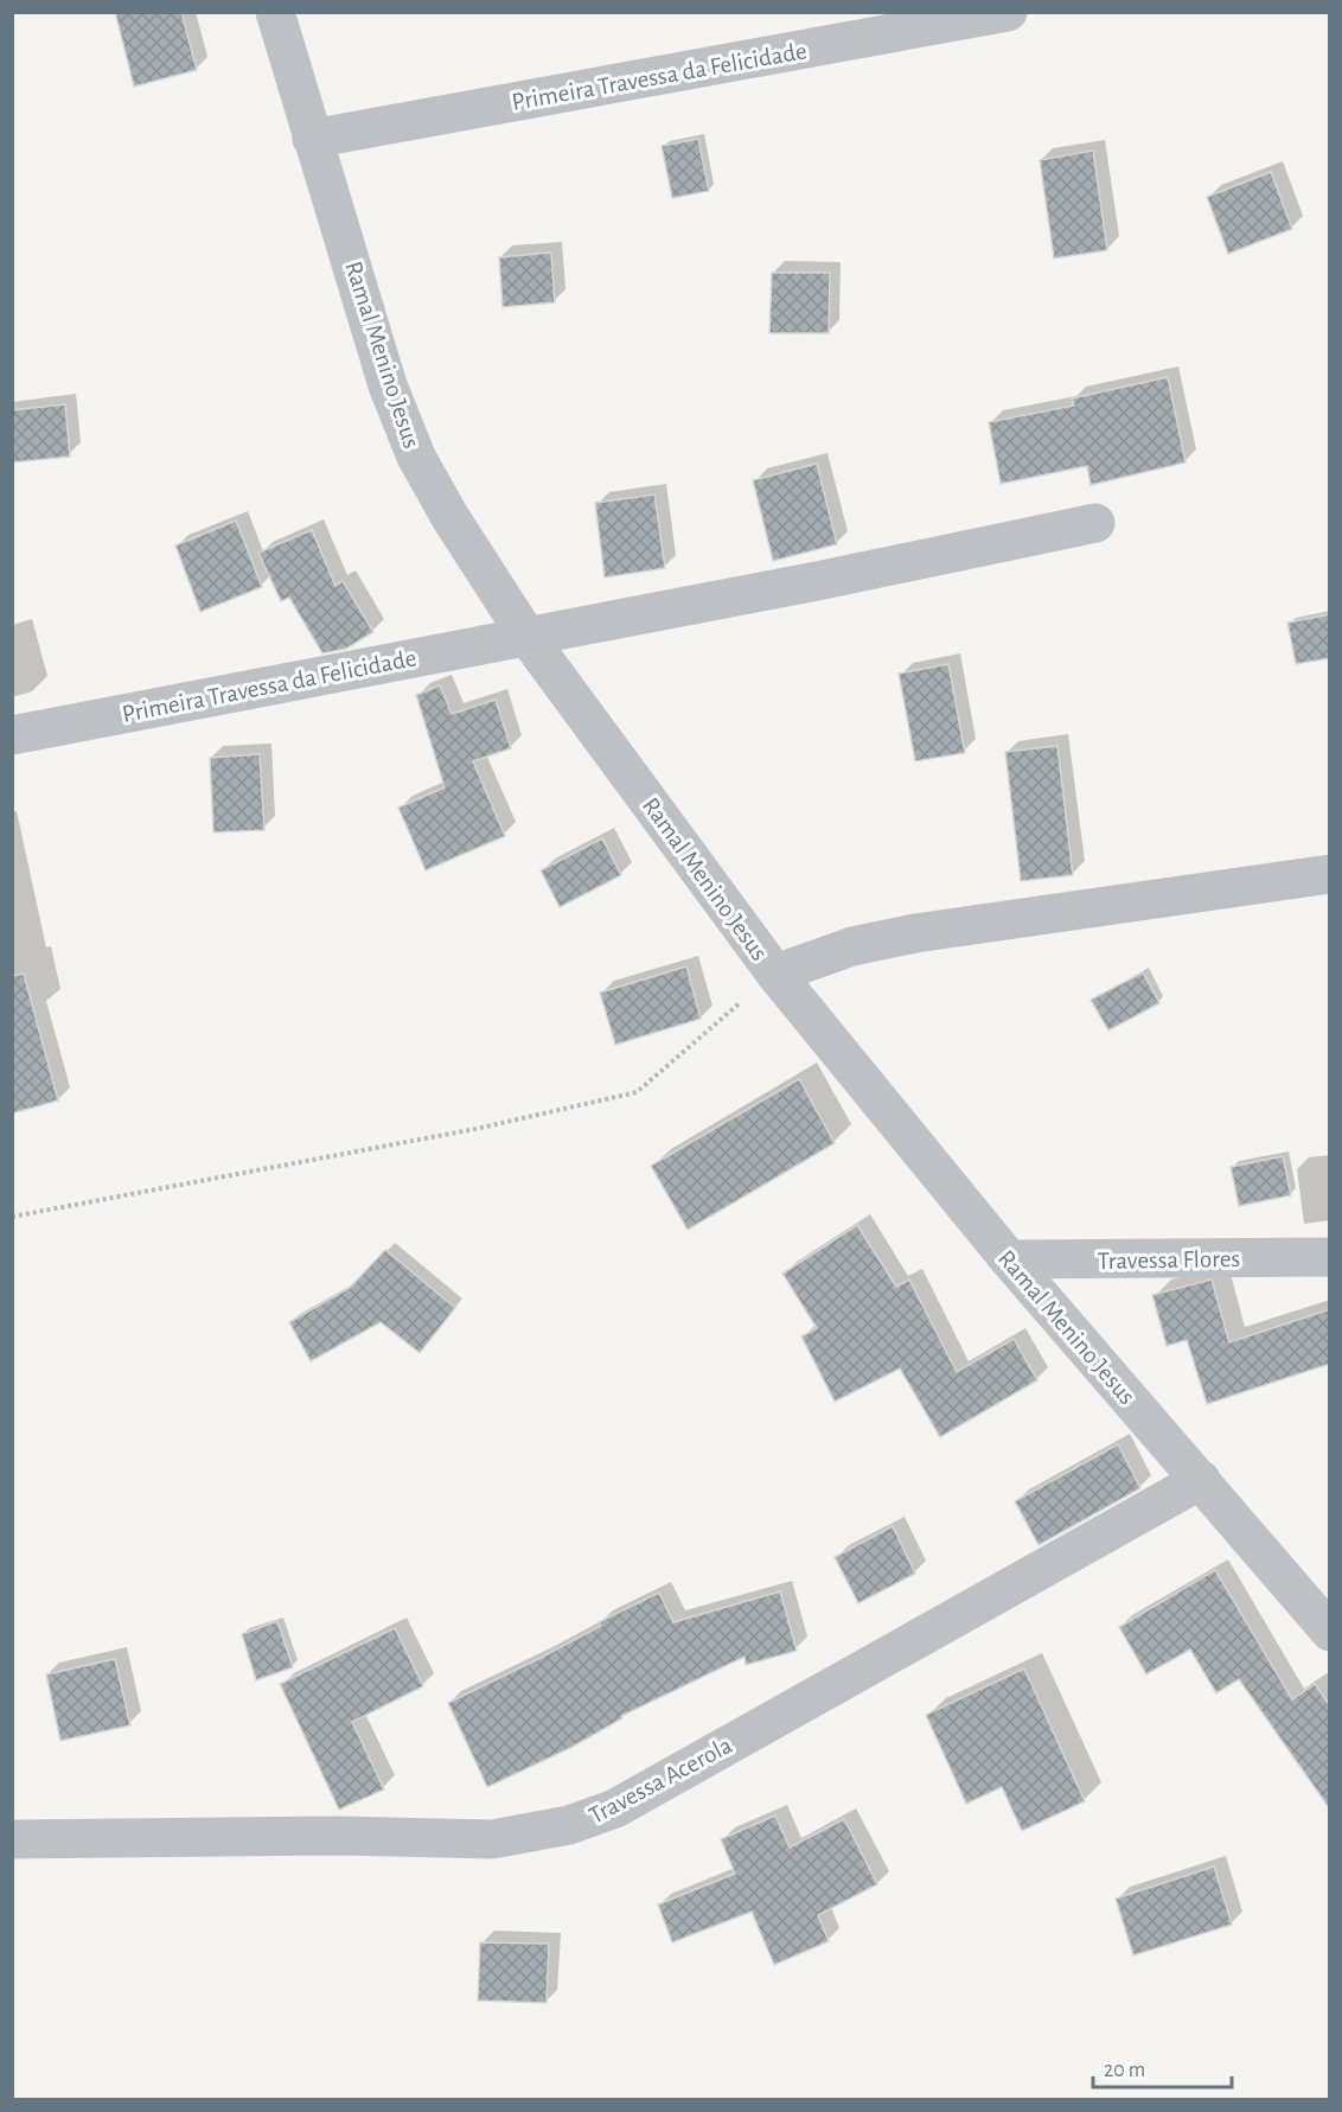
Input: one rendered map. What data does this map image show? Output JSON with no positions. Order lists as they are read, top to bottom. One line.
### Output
{"streets":{"street":["Primeira Travessa da Felicidade","Ramal Menino Jesus","Travessa Flores","Travessa Acerola"]},"crossings":[["Primeira Travessa da Felicidade","Ramal Menino Jesus"],["Ramal Menino Jesus","Travessa Flores"],["Ramal Menino Jesus","Travessa Acerola"]],"scale_bar":"20 m"}
